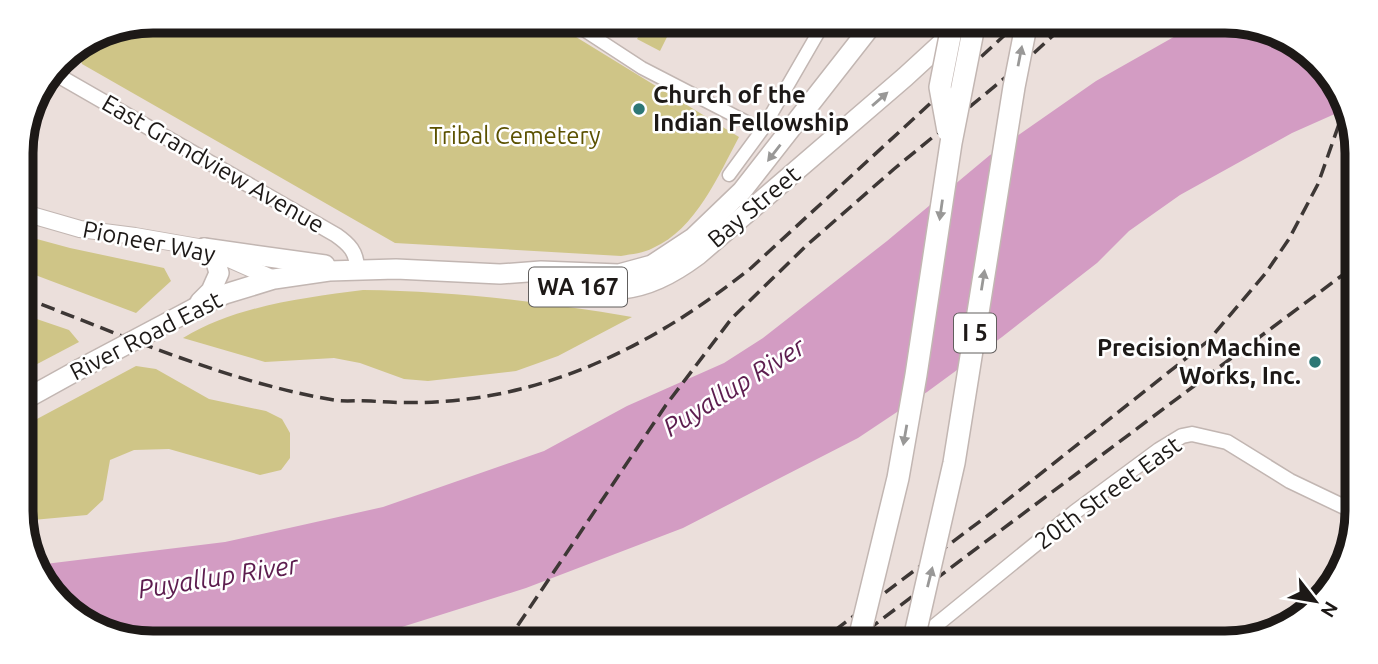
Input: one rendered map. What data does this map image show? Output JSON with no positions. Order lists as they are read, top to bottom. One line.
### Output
{"streets":{"highway":["I 5"],"main road":["Bay Street","Pioneer Way","WA 167","River Road East"],"street":["East Grandview Avenue","20th Street East"]},"crossings":[["East Grandview Avenue","Bay Street"],["East Grandview Avenue","WA 167"],["Bay Street","WA 167"],["Pioneer Way","WA 167"],["Pioneer Way","River Road East"],["WA 167","River Road East"]],"water":["Puyallup River"],"parks":["Tribal Cemetery"],"places":["Church of the Indian Fellowship","Precision Machine Works, Inc."],"north":"bottom right"}
